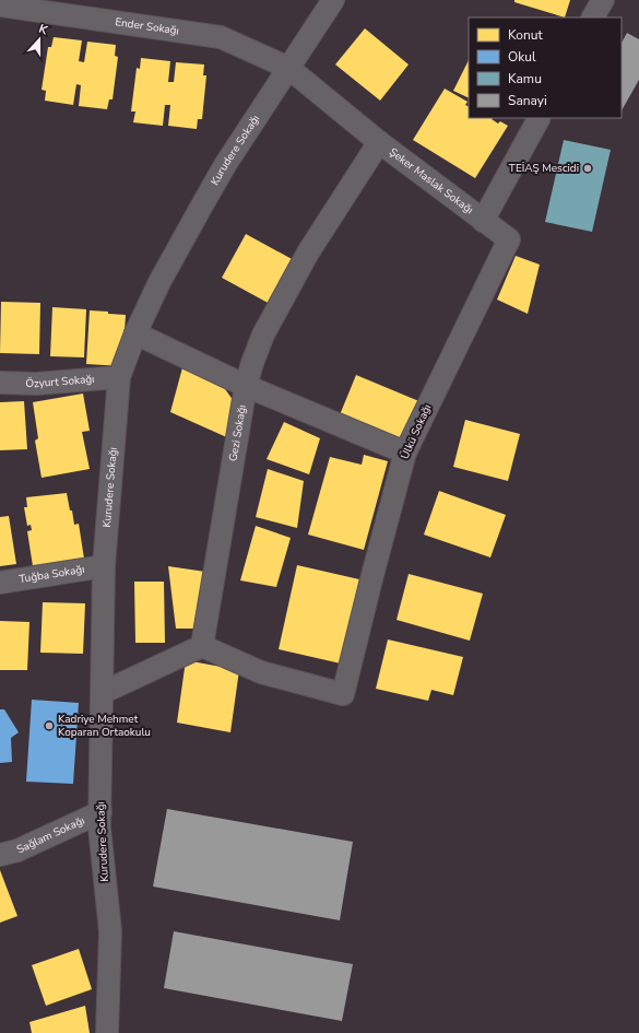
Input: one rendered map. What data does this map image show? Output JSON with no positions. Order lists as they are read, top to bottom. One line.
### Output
{"streets":{"street":["Ender Sokağı","Kurudere Sokağı","Şeker Maslak Sokağı","Özyurt Sokağı","Ülkü Sokağı","Gezi Sokağı","Tuğba Sokağı","Sağlam Sokağı"]},"crossings":[["Ender Sokağı","Kurudere Sokağı"],["Ender Sokağı","Şeker Maslak Sokağı"],["Kurudere Sokağı","Şeker Maslak Sokağı"],["Kurudere Sokağı","Özyurt Sokağı"],["Kurudere Sokağı","Tuğba Sokağı"],["Kurudere Sokağı","Sağlam Sokağı"],["Şeker Maslak Sokağı","Ülkü Sokağı"],["Şeker Maslak Sokağı","Gezi Sokağı"],["Ülkü Sokağı","Gezi Sokağı"]],"places":["TEİAŞ Mescidi","Kadriye Mehmet Koparan Ortaokulu"],"legend":["Konut","Okul","Kamu","Sanayi"],"north":"top"}
